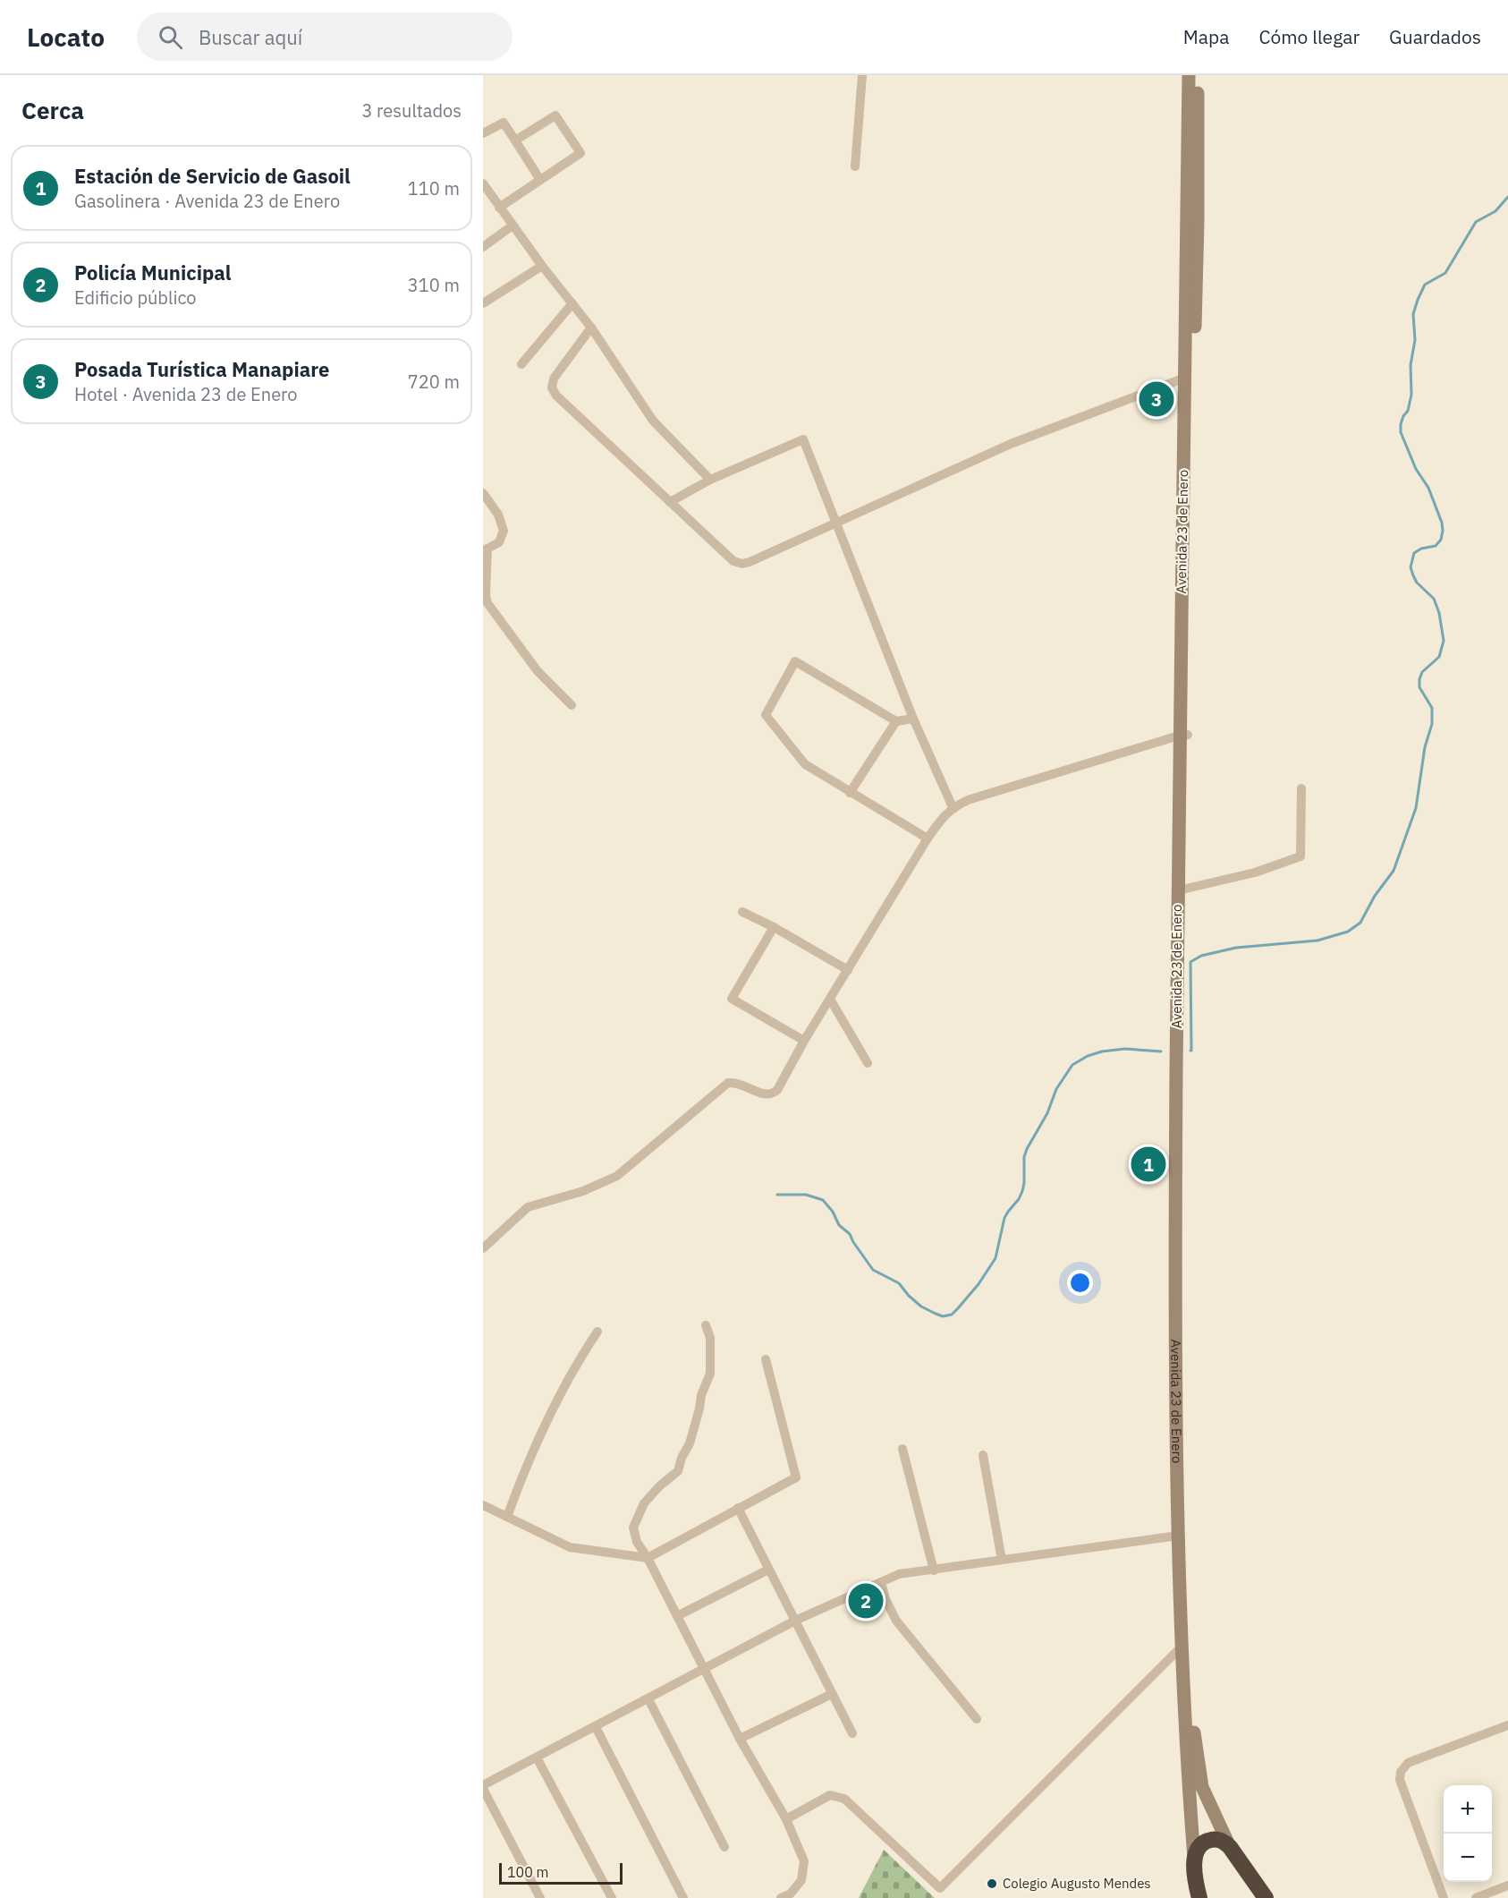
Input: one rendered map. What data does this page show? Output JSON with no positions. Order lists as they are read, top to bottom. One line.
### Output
{"streets":{"main road":["Avenida 23 de Enero"]},"places":["Colegio Augusto Mendes"],"scale_bar":"100 m","page":{"header":"Locato","search":"Buscar aquí","nav":["Mapa","Cómo llegar","Guardados"],"heading":["Cerca","3 resultados"],"list":[{"mark":"1","name":"Estación de Servicio de Gasoil","note":"Gasolinera · Avenida 23 de Enero","value":"110 m"},{"mark":"2","name":"Policía Municipal","note":"Edificio público","value":"310 m"},{"mark":"3","name":"Posada Turística Manapiare","note":"Hotel · Avenida 23 de Enero","value":"720 m"}],"pins":["3","1","2"],"map_buttons":["+","−"],"scale":"100 m"}}
